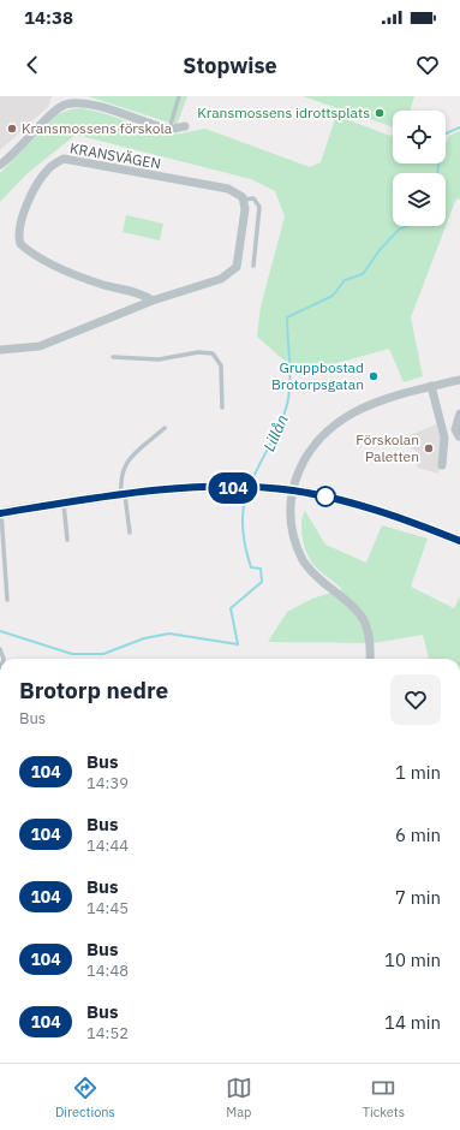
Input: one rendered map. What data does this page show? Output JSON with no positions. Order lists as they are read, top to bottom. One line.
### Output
{"streets":{"street":["KRANSVÄGEN"]},"water":["Lillån"],"places":["Kransmossens idrottsplats","Kransmossens förskola","Gruppbostad Brotorpsgatan","Förskolan Paletten"],"lines":["bus line 104"],"page":{"status":"14:38","header":"Stopwise","on_map":"104","heading":["Brotorp nedre","Bus"],"list":[{"mark":"104","name":"Bus","note":"14:39","value":"1 min"},{"mark":"104","name":"Bus","note":"14:44","value":"6 min"},{"mark":"104","name":"Bus","note":"14:45","value":"7 min"},{"mark":"104","name":"Bus","note":"14:48","value":"10 min"},{"mark":"104","name":"Bus","note":"14:52","value":"14 min"}],"tabs":["Directions","Map","Tickets"]}}
